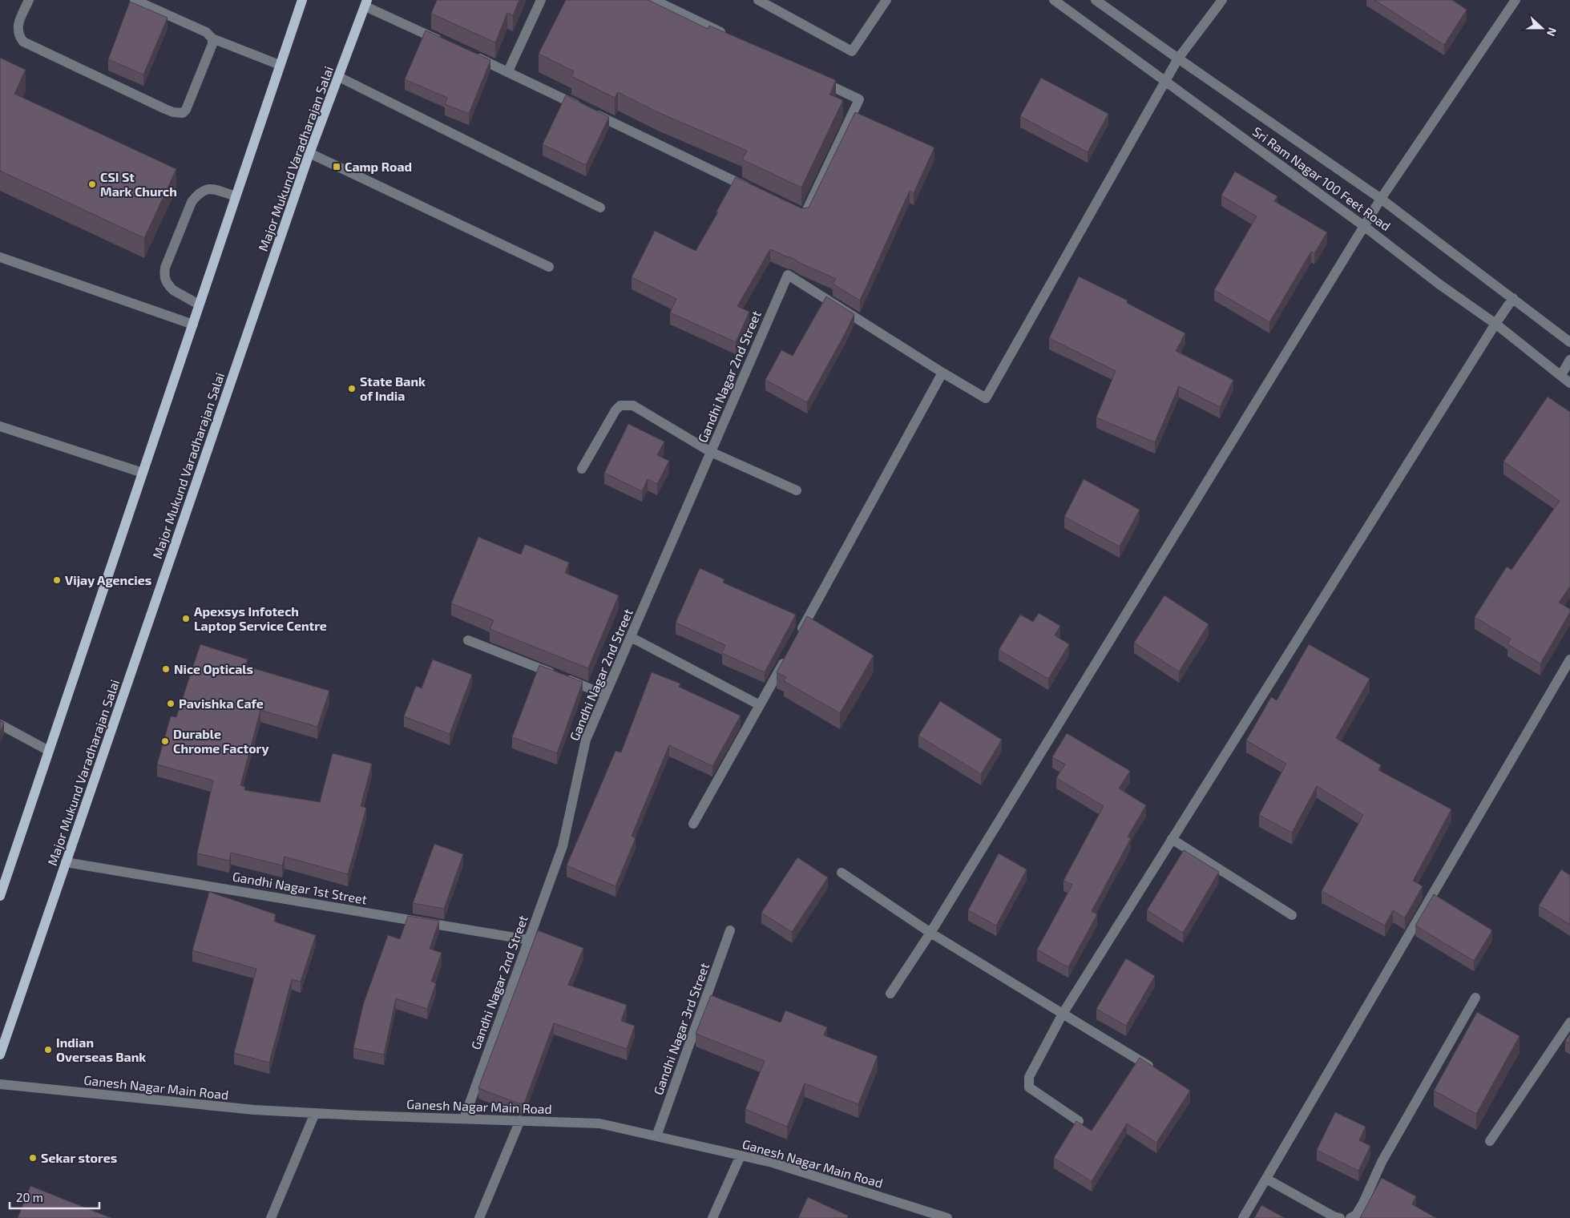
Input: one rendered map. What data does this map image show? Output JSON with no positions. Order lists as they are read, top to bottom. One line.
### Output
{"streets":{"main road":["Major Mukund Varadharajan Salai"],"street":["Sri Ram Nagar 100 Feet Road","Gandhi Nagar 2nd Street","Gandhi Nagar 1st Street","Gandhi Nagar 3rd Street","Ganesh Nagar Main Road"]},"crossings":[["Major Mukund Varadharajan Salai","Gandhi Nagar 1st Street"],["Gandhi Nagar 2nd Street","Gandhi Nagar 1st Street"],["Gandhi Nagar 2nd Street","Ganesh Nagar Main Road"],["Gandhi Nagar 3rd Street","Ganesh Nagar Main Road"]],"places":{"transit":["Camp Road"],"other":["CSI St Mark Church","State Bank of India","Vijay Agencies","Apexsys Infotech Laptop Service Centre","Nice Opticals","Pavishka Cafe","Durable Chrome Factory","Indian Overseas Bank","Sekar stores"]},"scale_bar":"20 m","north":"right"}
